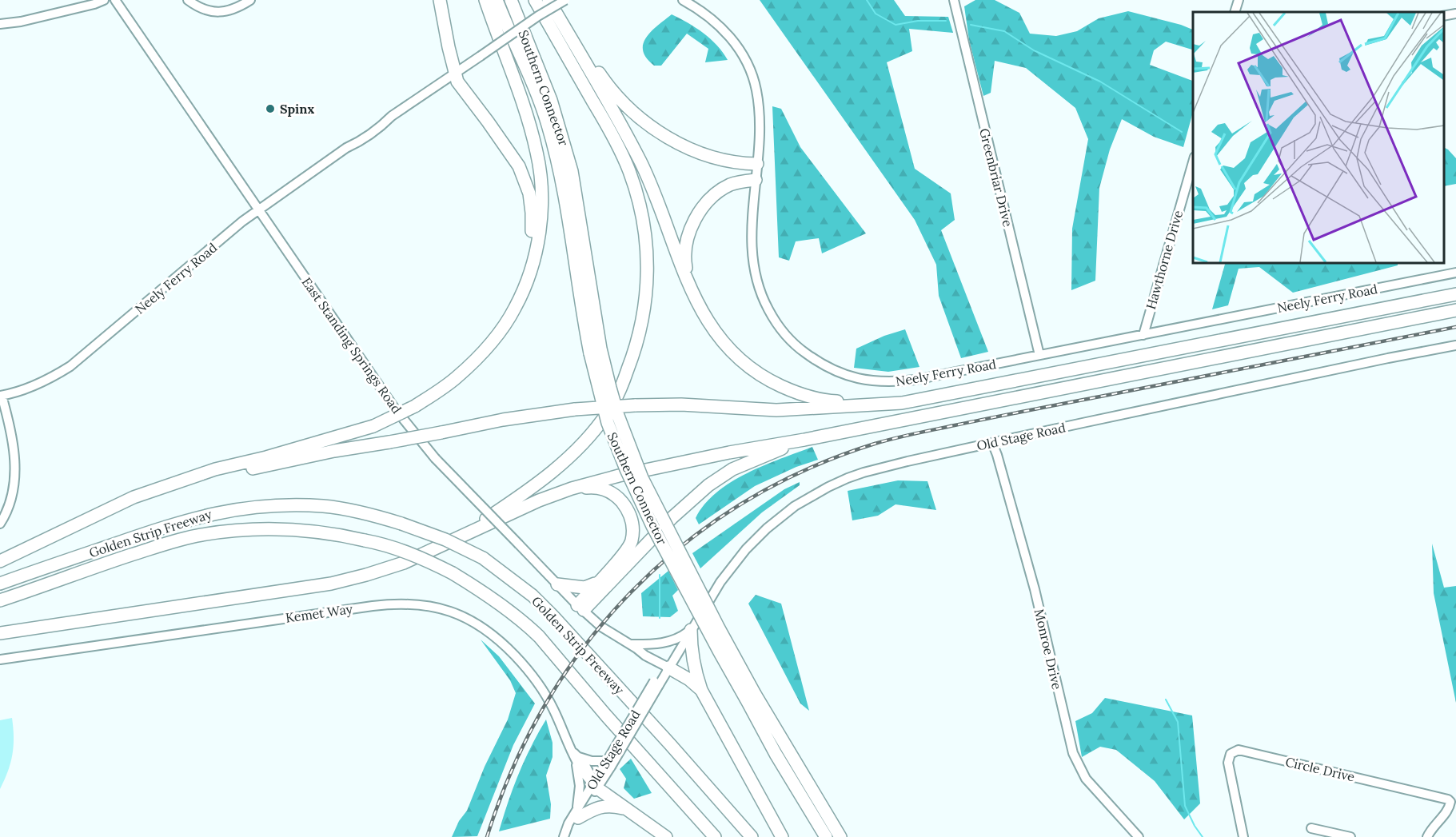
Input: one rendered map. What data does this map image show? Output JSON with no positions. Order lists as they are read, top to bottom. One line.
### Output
{"streets":{"highway":["Southern Connector","Golden Strip Freeway"],"street":["Greenbriar Drive","Hawthorne Drive","Neely Ferry Road","East Standing Springs Road","Old Stage Road","Kemet Way","Monroe Drive","Circle Drive"]},"crossings":[["Greenbriar Drive","Neely Ferry Road"],["Hawthorne Drive","Neely Ferry Road"],["Neely Ferry Road","East Standing Springs Road"],["East Standing Springs Road","Old Stage Road"],["Old Stage Road","Kemet Way"],["Old Stage Road","Monroe Drive"]],"places":["Spinx"]}
